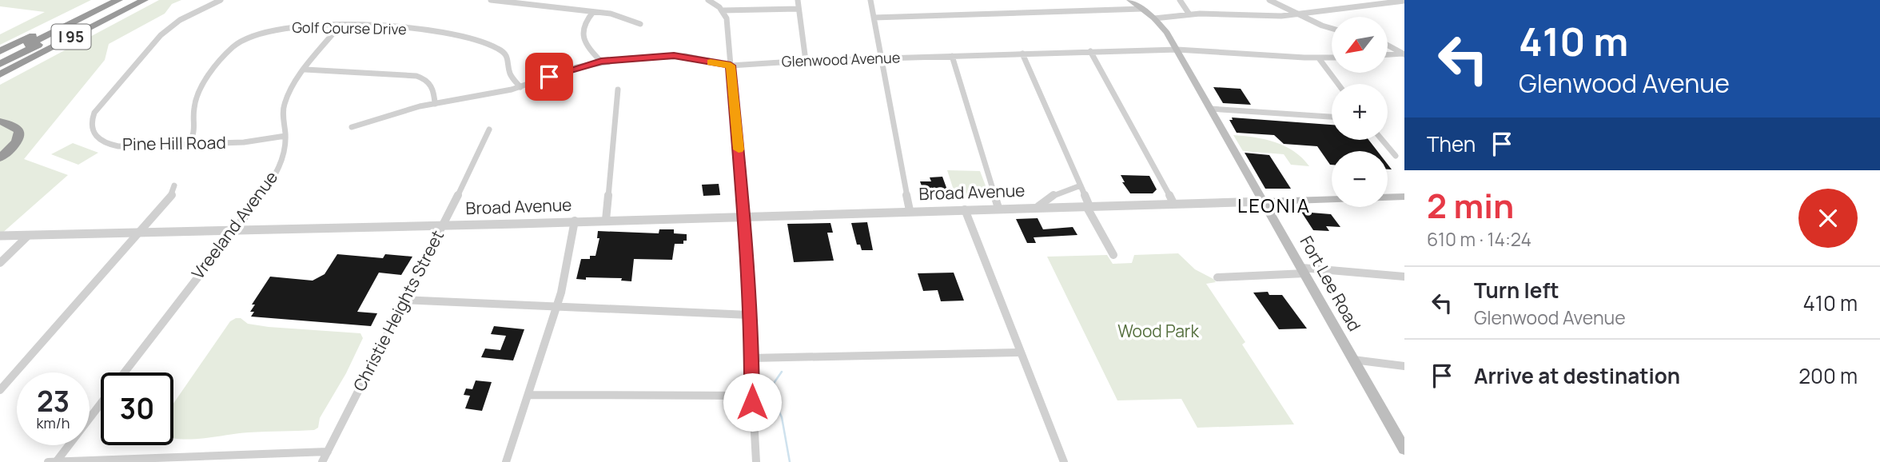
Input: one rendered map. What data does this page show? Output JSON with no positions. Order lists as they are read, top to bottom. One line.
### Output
{"streets":{"highway":["I 95"],"main road":["Broad Avenue","Fort Lee Road"],"street":["Golf Course Drive","Glenwood Avenue","Pine Hill Road","Vreeland Avenue","Christie Heights Street"]},"crossings":[["Golf Course Drive","Glenwood Avenue"],["Golf Course Drive","Pine Hill Road"],["Golf Course Drive","Vreeland Avenue"],["Glenwood Avenue","Fort Lee Road"],["Pine Hill Road","Vreeland Avenue"],["Broad Avenue","Vreeland Avenue"],["Broad Avenue","Fort Lee Road"],["Broad Avenue","Christie Heights Street"]],"districts":["LEONIA"],"parks":["Wood Park"],"north":"bottom left","page":{"turn":["410 m","Glenwood Avenue"],"map_buttons":["+","−"],"then":"Then","heading":["2 min","610 m · 14:24"],"list":[{"name":"Turn left","note":"Glenwood Avenue","value":"410 m"},{"name":"Arrive at destination","value":"200 m"}],"speed":"23 km/h","limit":"30"}}
